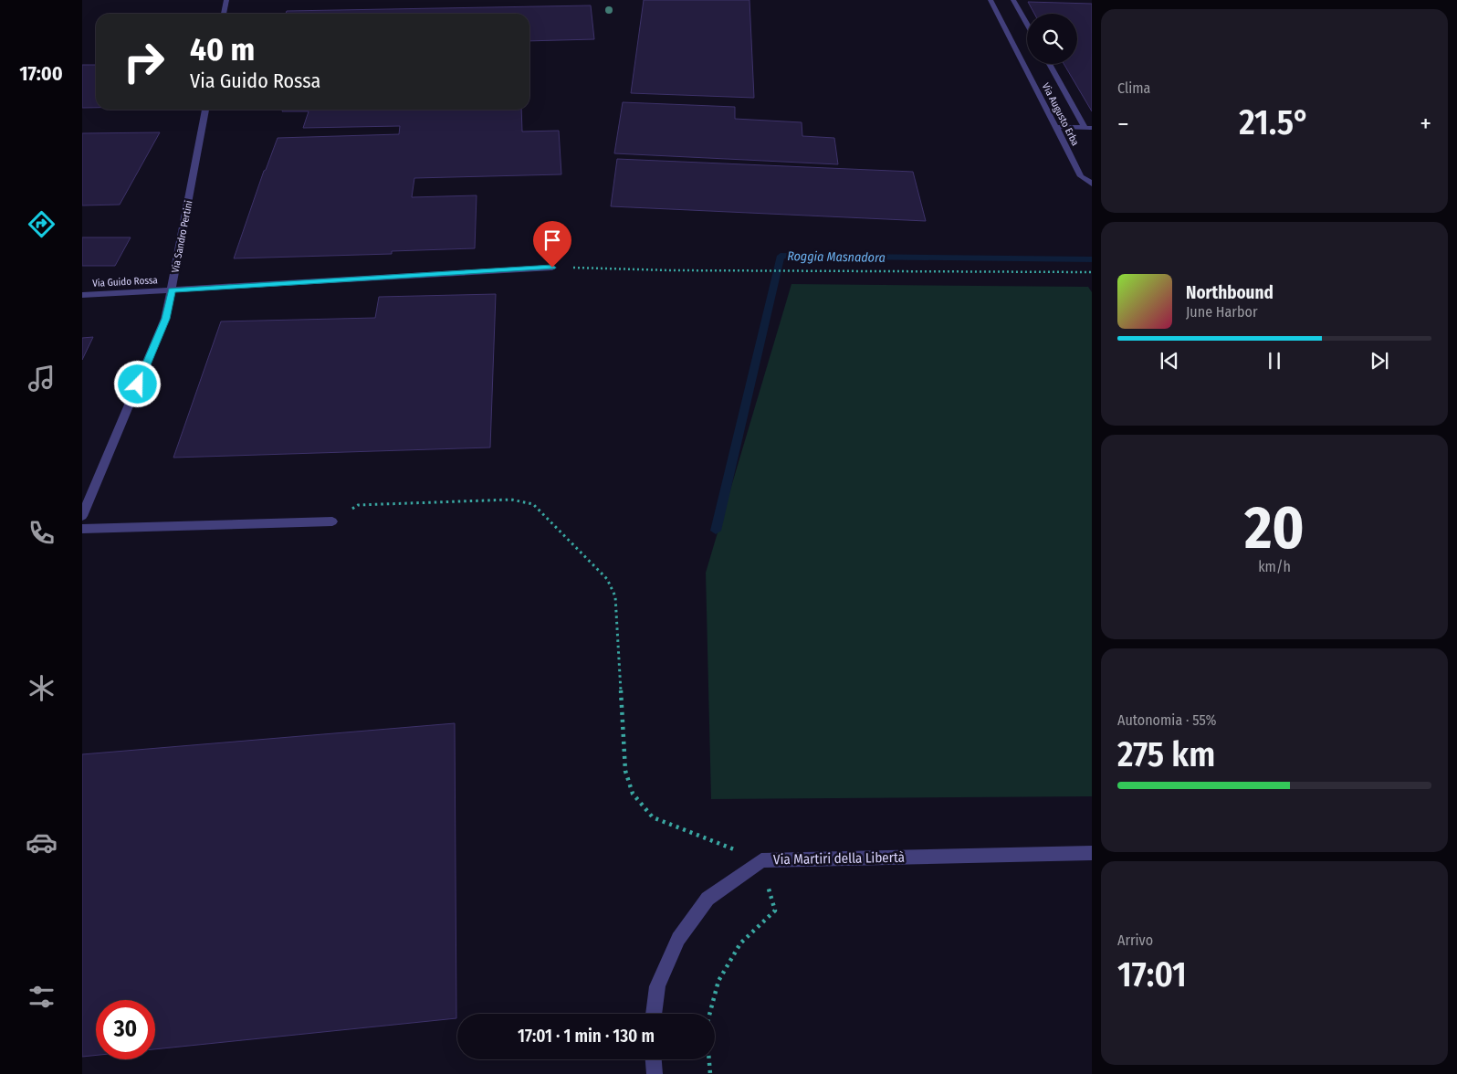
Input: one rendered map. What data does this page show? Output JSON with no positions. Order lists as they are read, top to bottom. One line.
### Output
{"streets":{"street":["Via Augusto Erba","Via Sandro Pertini","Via Guido Rossa","Via Martiri della Libertà"]},"crossings":[["Via Sandro Pertini","Via Guido Rossa"]],"water":["Roggia Masnadora"],"page":{"tabs":"17:00","tile":["Clima",["20","km/h"],["Autonomia · 55%","275 km"],["Arrivo","17:01"]],"turn":["40 m","Via Guido Rossa"],"heat":["−","21.5°","+"],"song":["Northbound","June Harbor"],"limit":"30","trip":"17:01 · 1 min · 130 m"}}
